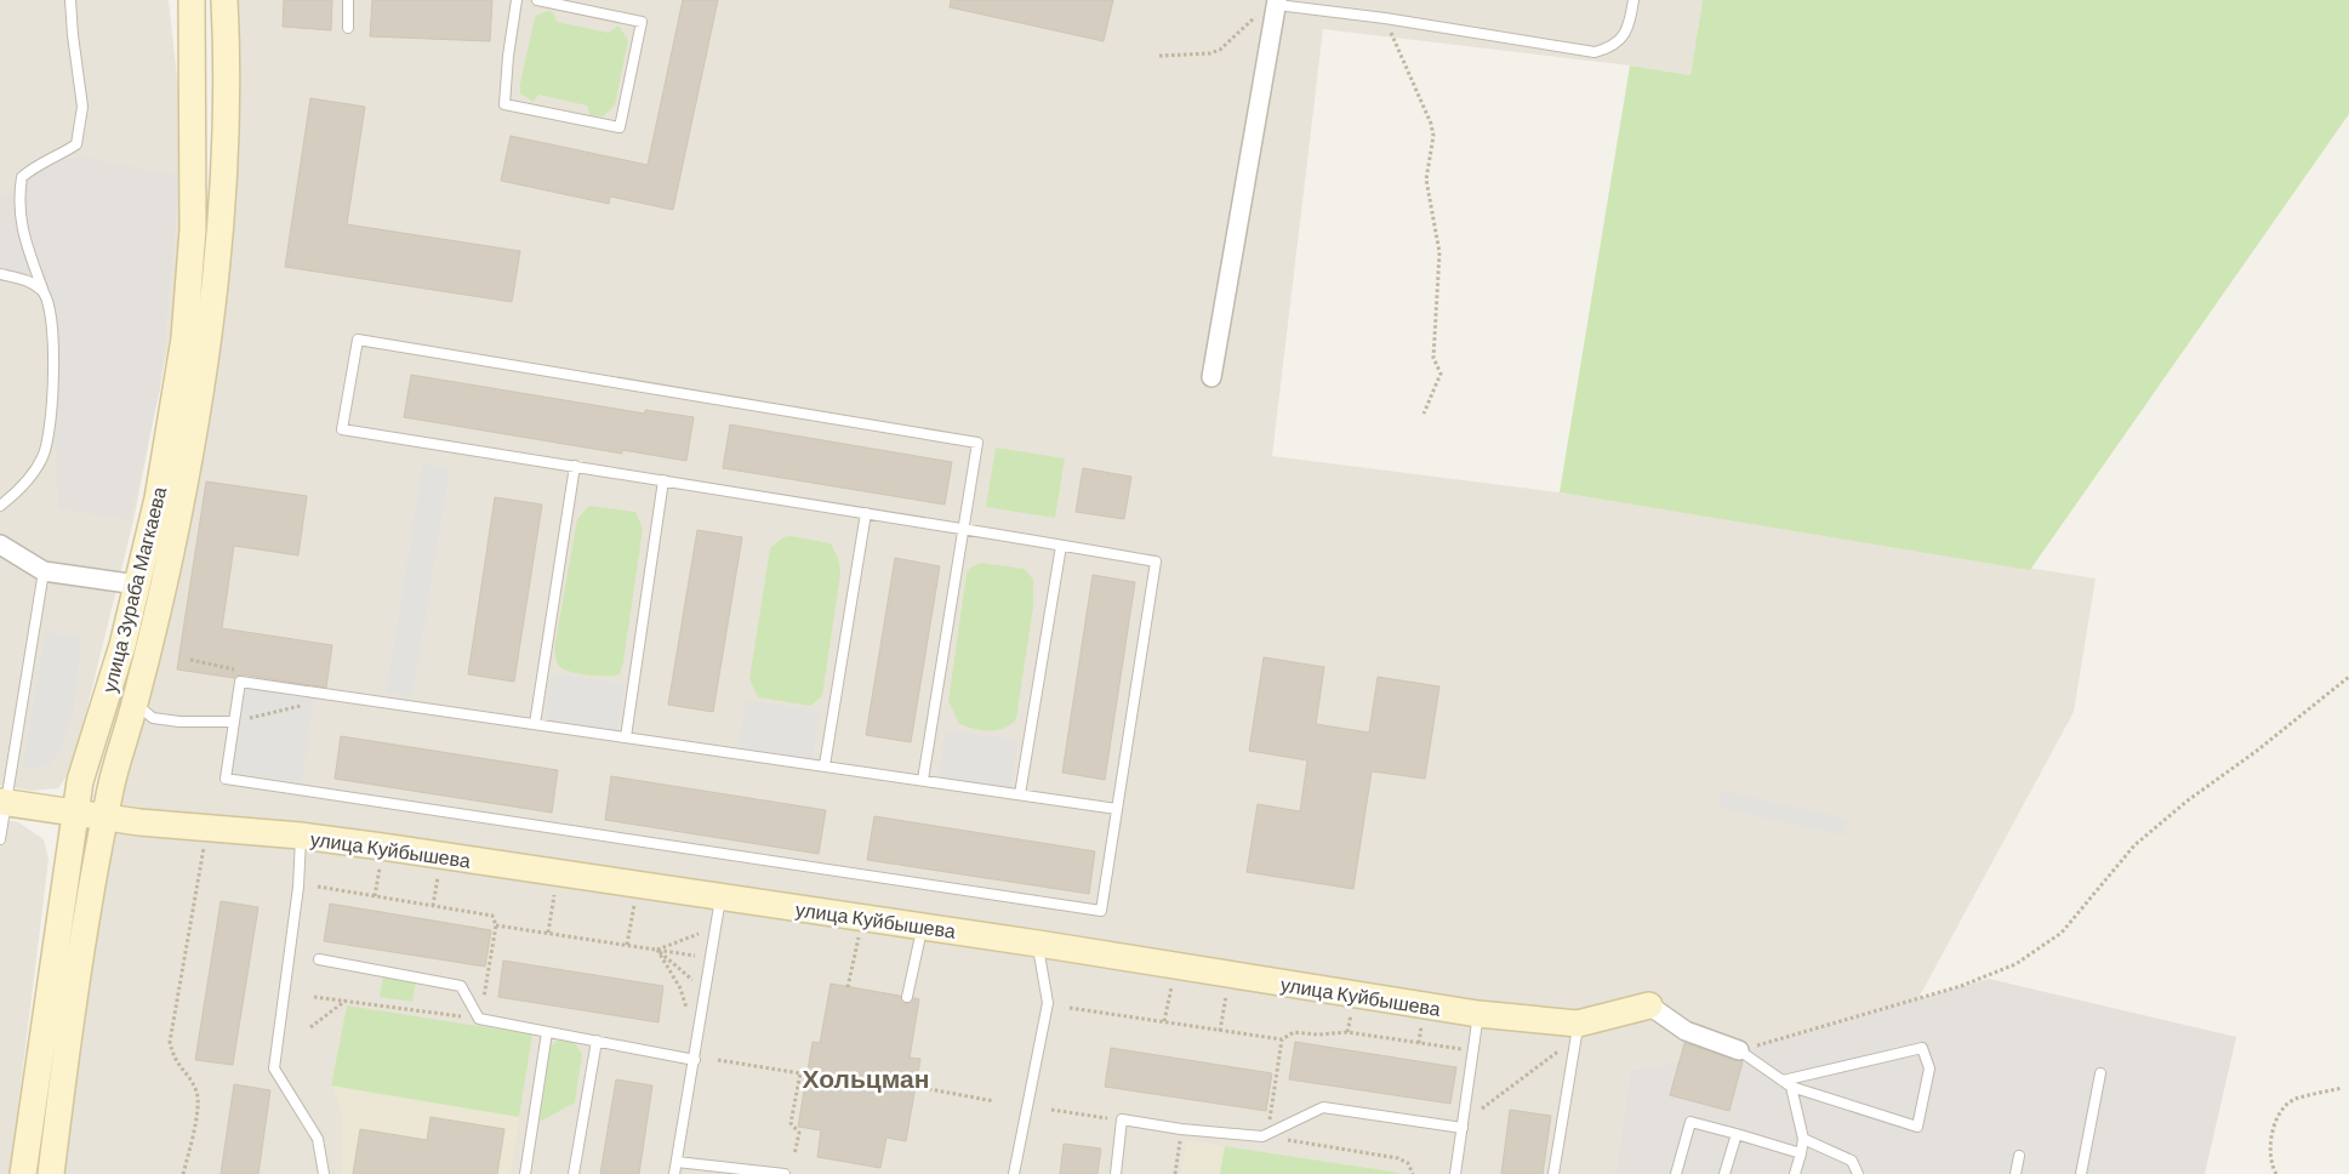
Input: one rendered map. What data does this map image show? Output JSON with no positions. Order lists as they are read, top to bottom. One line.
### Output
{"streets":{"main road":["улица Зураба Магкаева","улица Куйбышева"]},"crossings":[["улица Зураба Магкаева","улица Куйбышева"]],"districts":["Хольцман"]}
